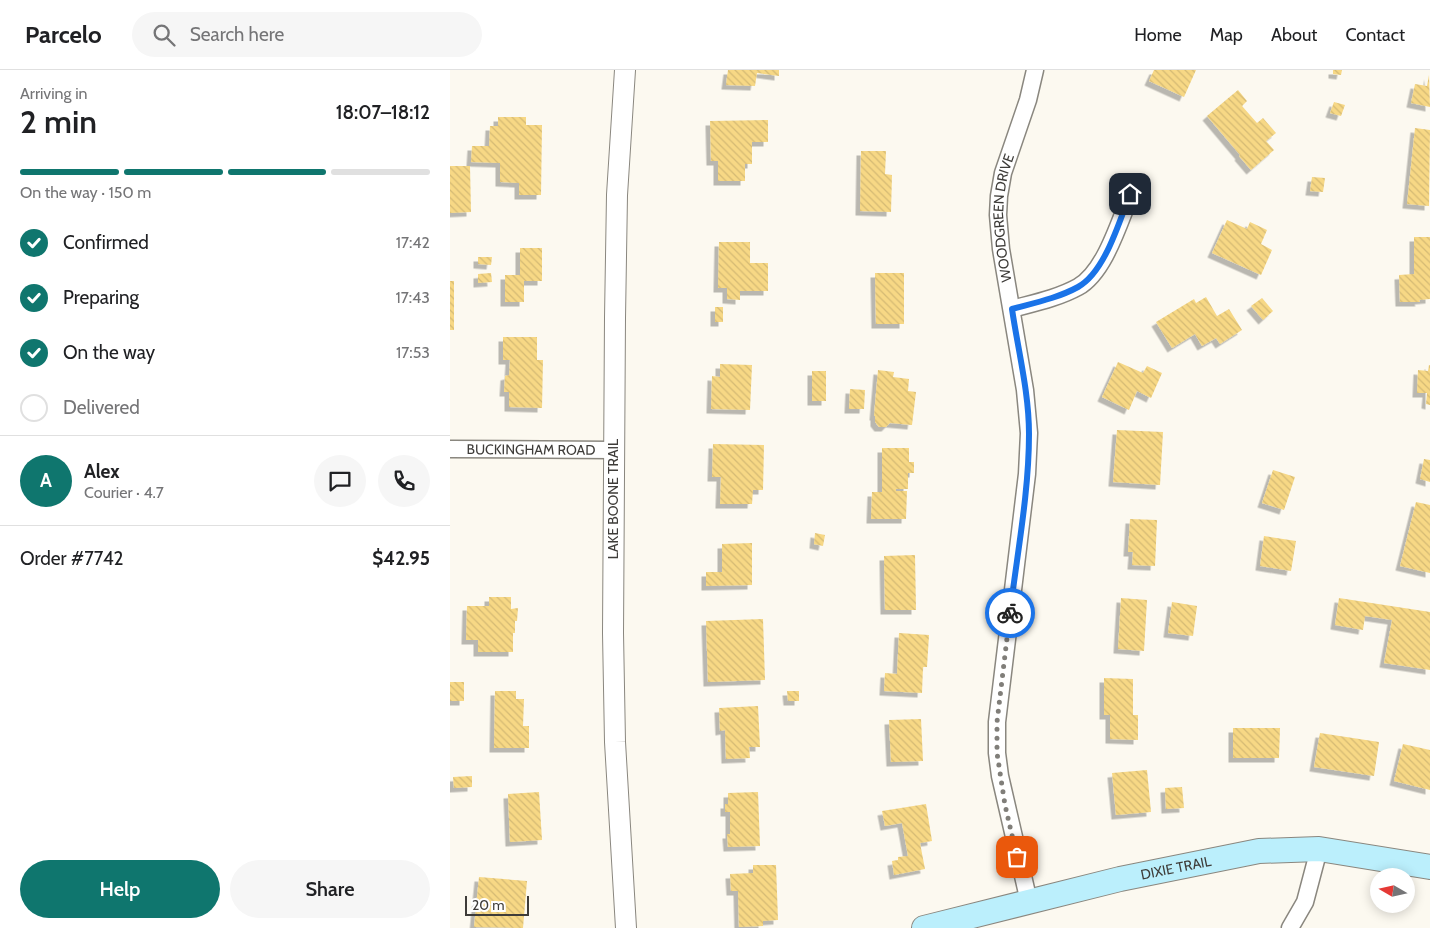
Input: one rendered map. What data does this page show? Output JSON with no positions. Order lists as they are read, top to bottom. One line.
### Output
{"streets":{"main road":["DIXIE TRAIL"],"street":["WOODGREEN DRIVE","BUCKINGHAM ROAD","LAKE BOONE TRAIL"]},"crossings":[["WOODGREEN DRIVE","DIXIE TRAIL"],["BUCKINGHAM ROAD","LAKE BOONE TRAIL"]],"scale_bar":"20 m","north":"left","page":{"header":"Parcelo","search":"Search here","nav":["Home","Map","About","Contact"],"heading":["2 min","Arriving in","18:07–18:12"],"panel":["Alex","Courier · 4.7","Order #7742","$42.95"],"bar":"On the way · 150 m","list":[["Confirmed","17:42"],["Preparing","17:43"],["On the way","17:53"],"Delivered"],"round":"A","buttons":["Help","Share"],"scale":"20 m"}}
